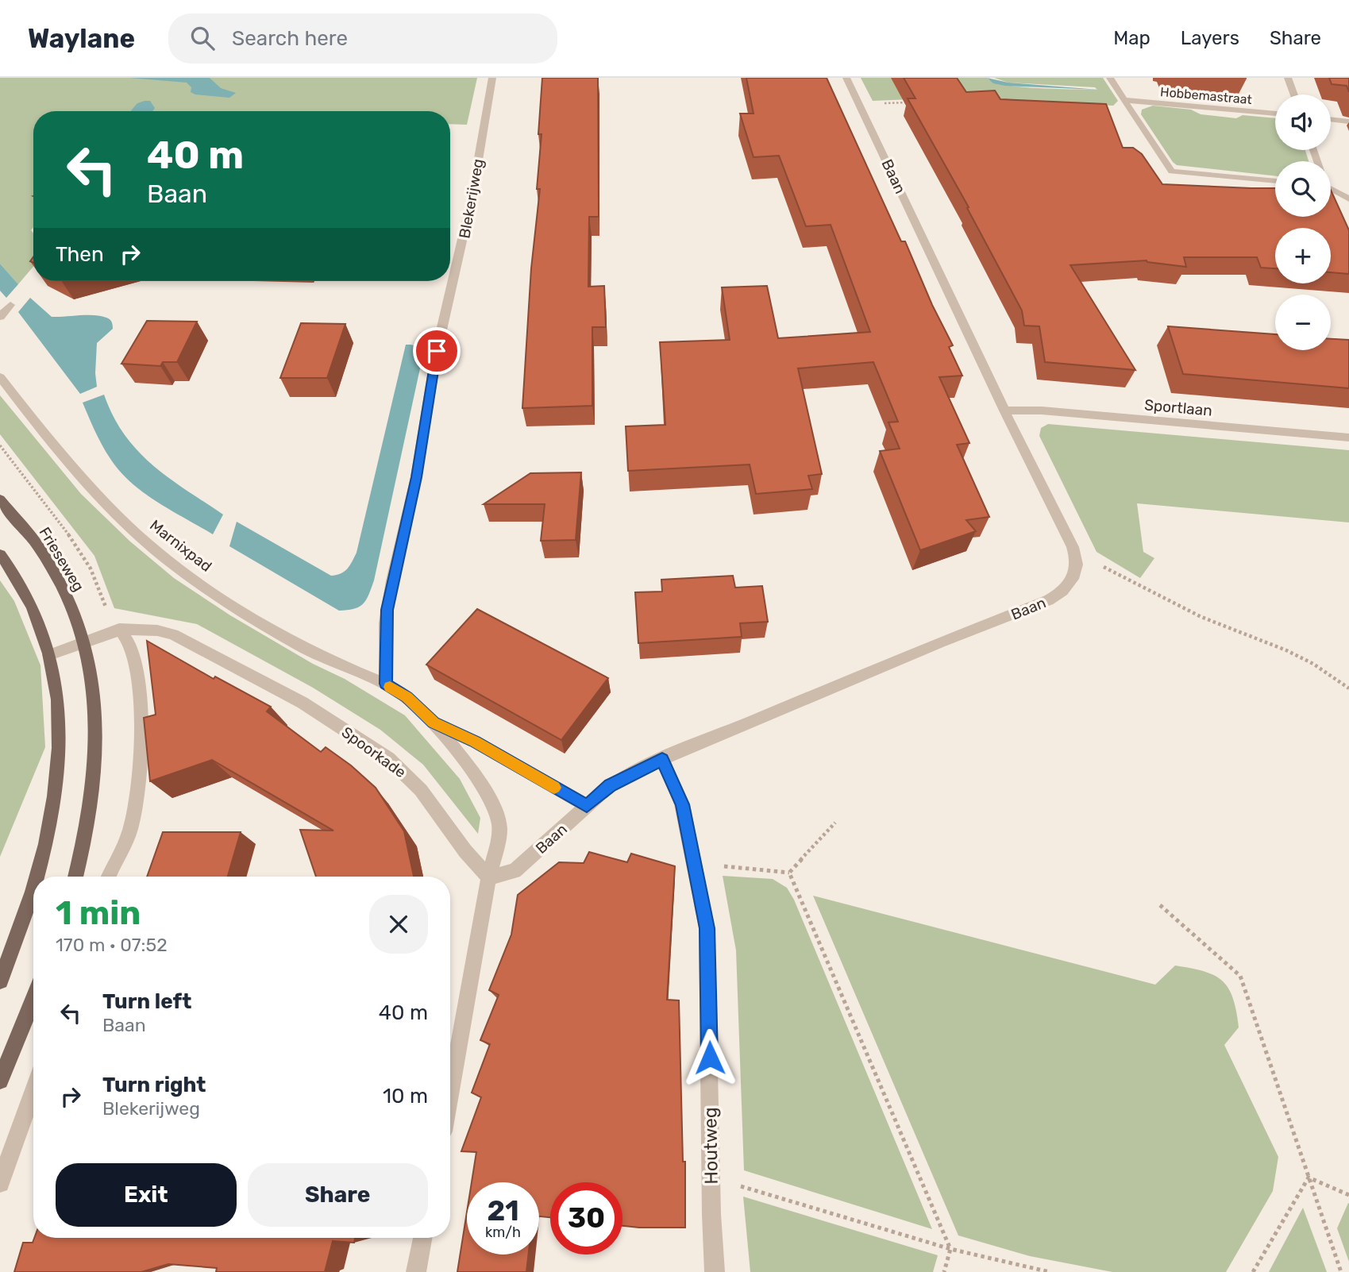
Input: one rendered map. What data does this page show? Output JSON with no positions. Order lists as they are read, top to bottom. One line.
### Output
{"streets":{"main road":["Frieseweg"],"street":["Hobbemastraat","Baan","Blekerijweg","Sportlaan","Marnixpad","Spoorkade","Houtweg"]},"crossings":[["Baan","Sportlaan"],["Baan","Spoorkade"],["Baan","Houtweg"],["Blekerijweg","Marnixpad"],["Frieseweg","Spoorkade"]],"page":{"header":"Waylane","search":"Search here","nav":["Map","Layers","Share"],"map_buttons":["+","−"],"turn":["40 m","Baan"],"then":"Then","heading":["1 min","170 m · 07:52"],"list":[{"name":"Turn left","note":"Baan","value":"40 m"},{"name":"Turn right","note":"Blekerijweg","value":"10 m"}],"buttons":["Exit","Share"],"speed":"21 km/h","limit":"30"}}
